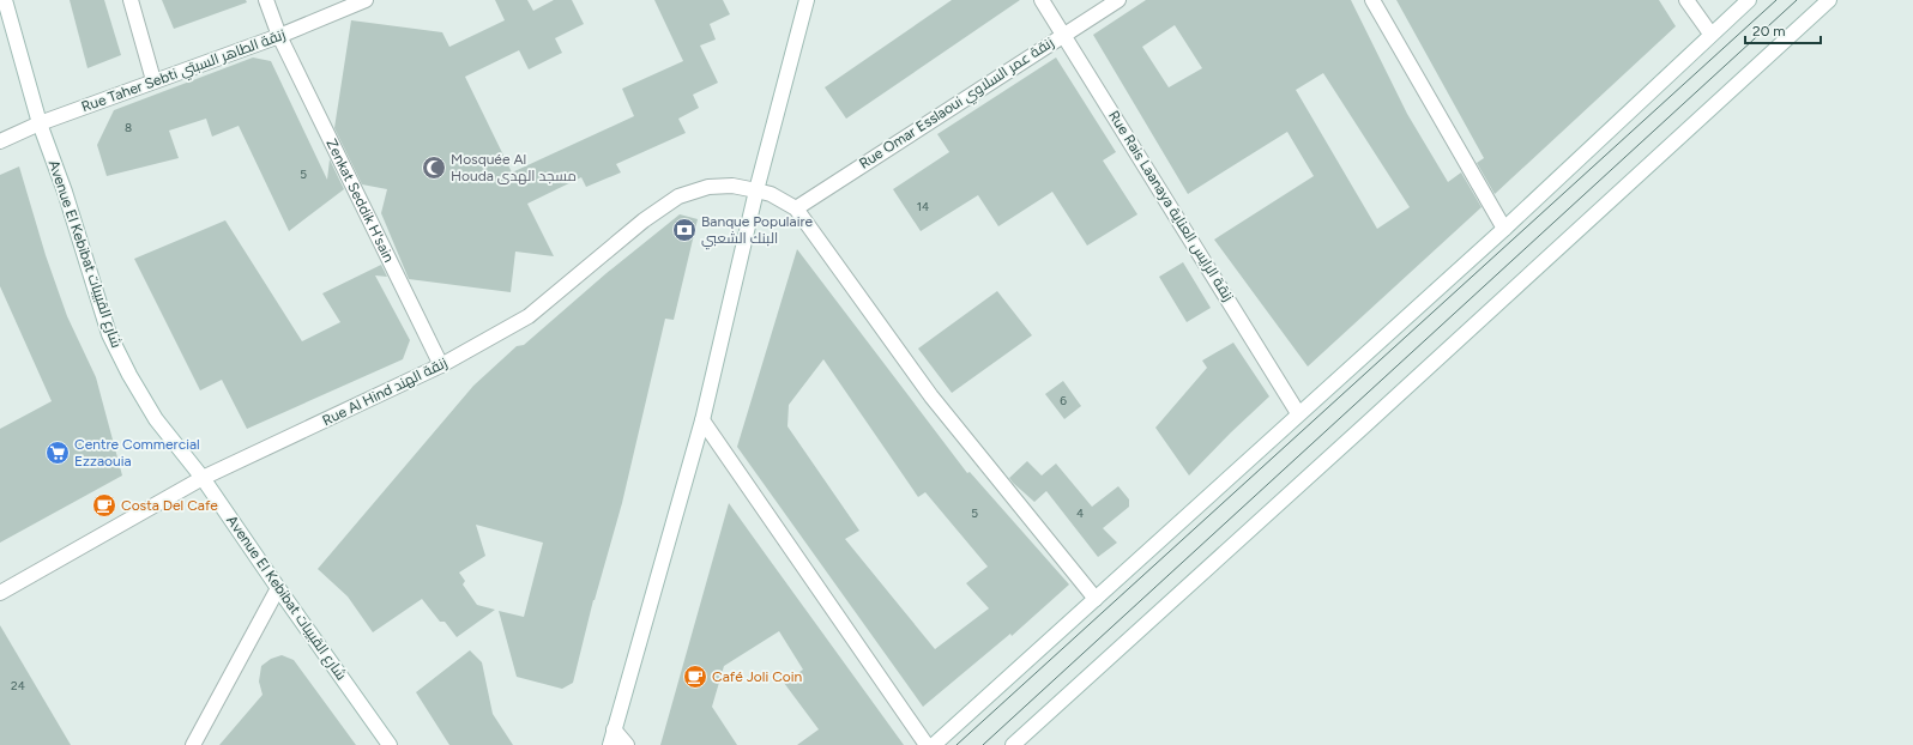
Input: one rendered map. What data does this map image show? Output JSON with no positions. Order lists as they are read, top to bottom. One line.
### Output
{"streets":{"street":["Rue Taher Sebti زنقة الطاهر السبتي","Rue Omar Esslaoui زنقة عمر السلاوي","Zenkat Seddik H'sain","Rue Rais Laanaya زنقة الرايس العناية","Avenue El Kebibat شارع القبيبات","Rue Al Hind زنقة الهند"]},"crossings":[["Rue Taher Sebti زنقة الطاهر السبتي","Zenkat Seddik H'sain"],["Rue Taher Sebti زنقة الطاهر السبتي","Avenue El Kebibat شارع القبيبات"],["Rue Omar Esslaoui زنقة عمر السلاوي","Rue Rais Laanaya زنقة الرايس العناية"],["Rue Omar Esslaoui زنقة عمر السلاوي","Rue Al Hind زنقة الهند"],["Zenkat Seddik H'sain","Rue Al Hind زنقة الهند"],["Avenue El Kebibat شارع القبيبات","Rue Al Hind زنقة الهند"]],"places":{"mosque":["Mosquée Al Houda مسجد الهدى"],"bank":["Banque Populaire البنك الشعبي"],"supermarket":["Centre Commercial Ezzaouia"],"cafe":["Costa Del Cafe","Café Joli Coin"]},"house_numbers":["8","5","14","6","5","4","24"],"scale_bar":"20 m"}
